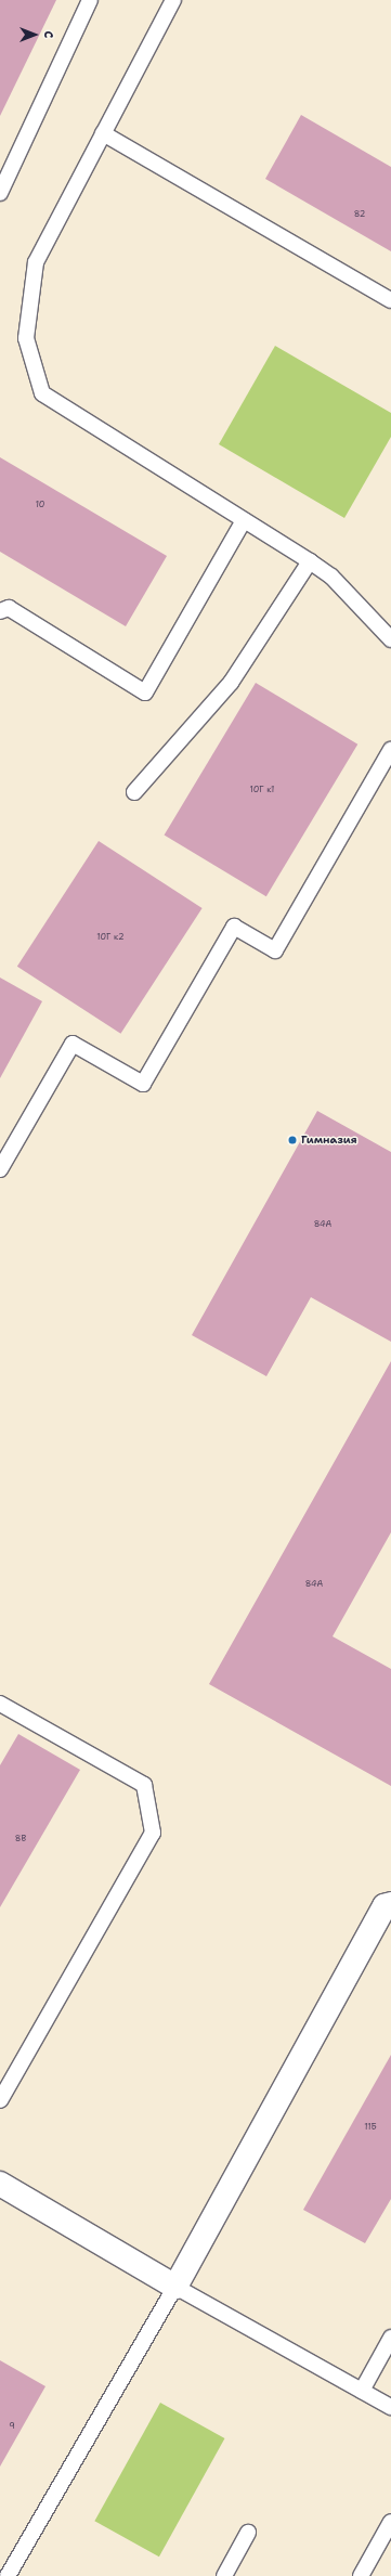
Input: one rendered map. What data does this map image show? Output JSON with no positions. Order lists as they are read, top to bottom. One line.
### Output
{"places":["Гимназия"],"house_numbers":["82","10","10Г к1","10Г к2","84А","84А","8В","11Б","9"],"north":"right"}
